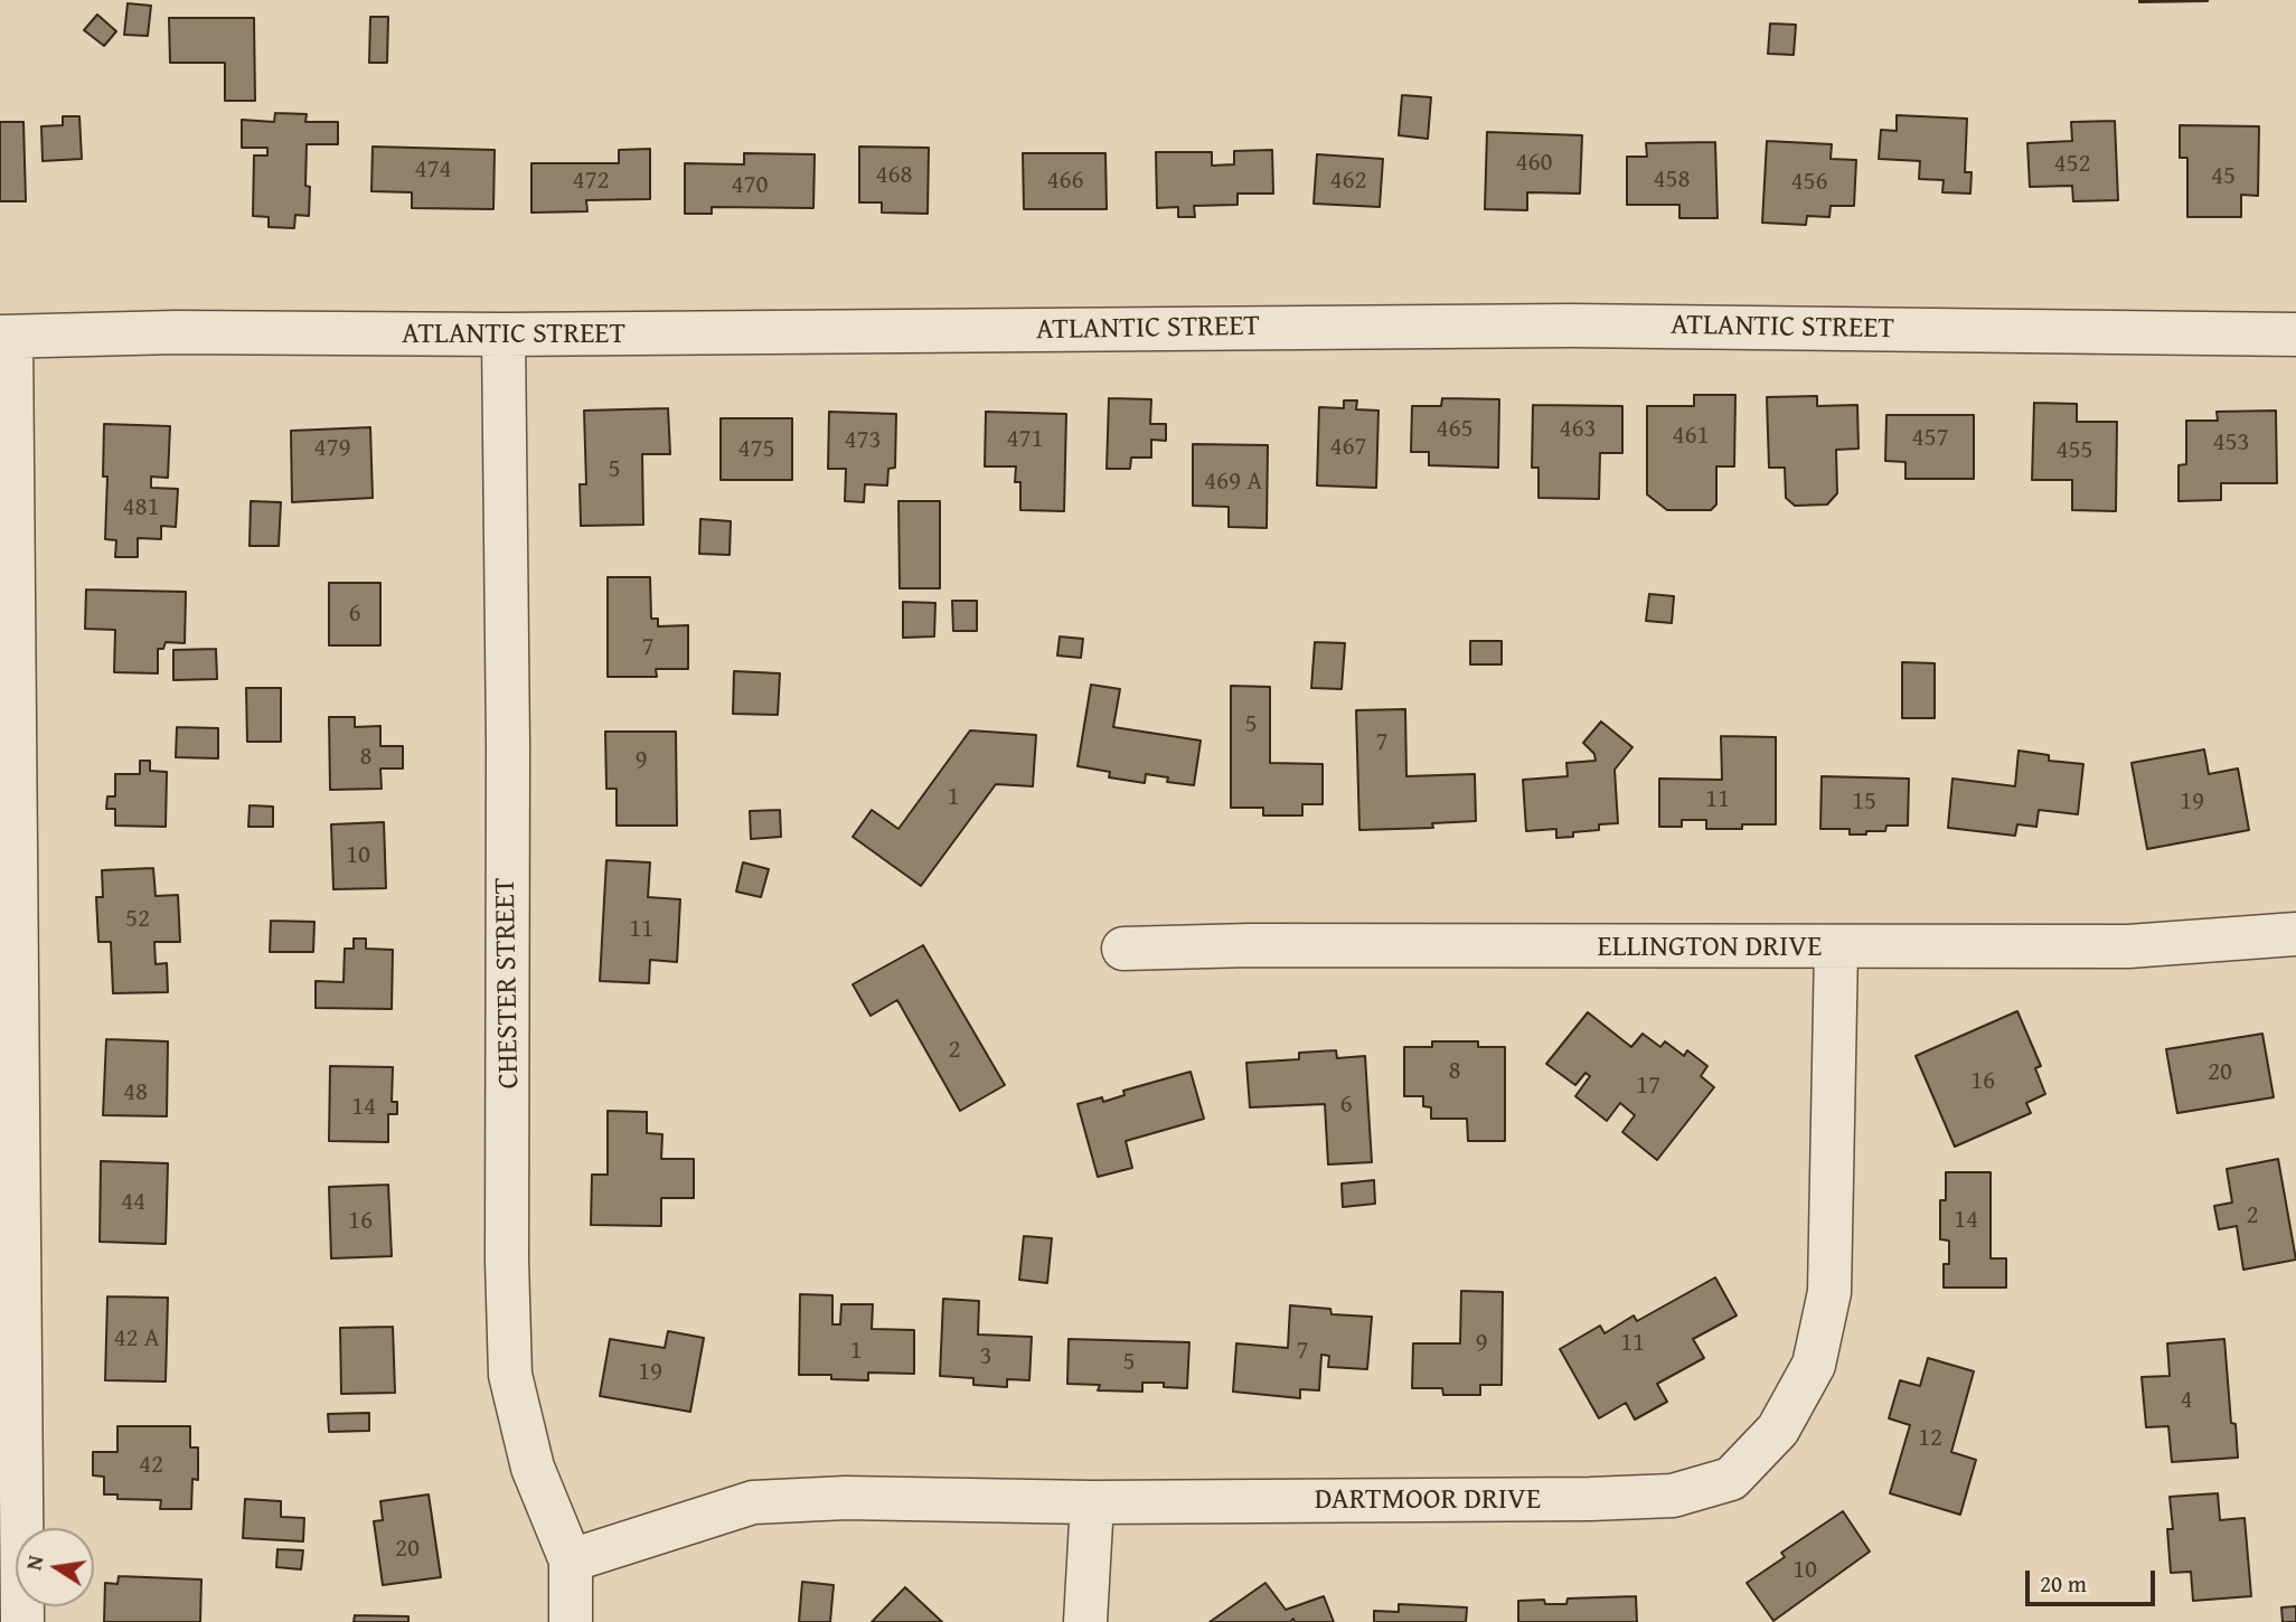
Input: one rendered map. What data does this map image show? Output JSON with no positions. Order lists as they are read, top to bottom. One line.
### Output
{"streets":{"street":["ATLANTIC STREET","ELLINGTON DRIVE","CHESTER STREET","DARTMOOR DRIVE"]},"crossings":[["ATLANTIC STREET","CHESTER STREET"],["ELLINGTON DRIVE","DARTMOOR DRIVE"],["CHESTER STREET","DARTMOOR DRIVE"]],"house_numbers":["460","452","474","468","45","458","472","466","462","456","470","465","463","461","457","471","473","453","467","479","475","455","5","469 A","481","6","7","5","7","8","9","1","11","15","19","10","52","11","2","8","20","16","17","48","6","14","44","2","14","16","42 A","9","11","1","7","3","5","19","4","12","42","20","10"],"scale_bar":"20 m","north":"left"}
